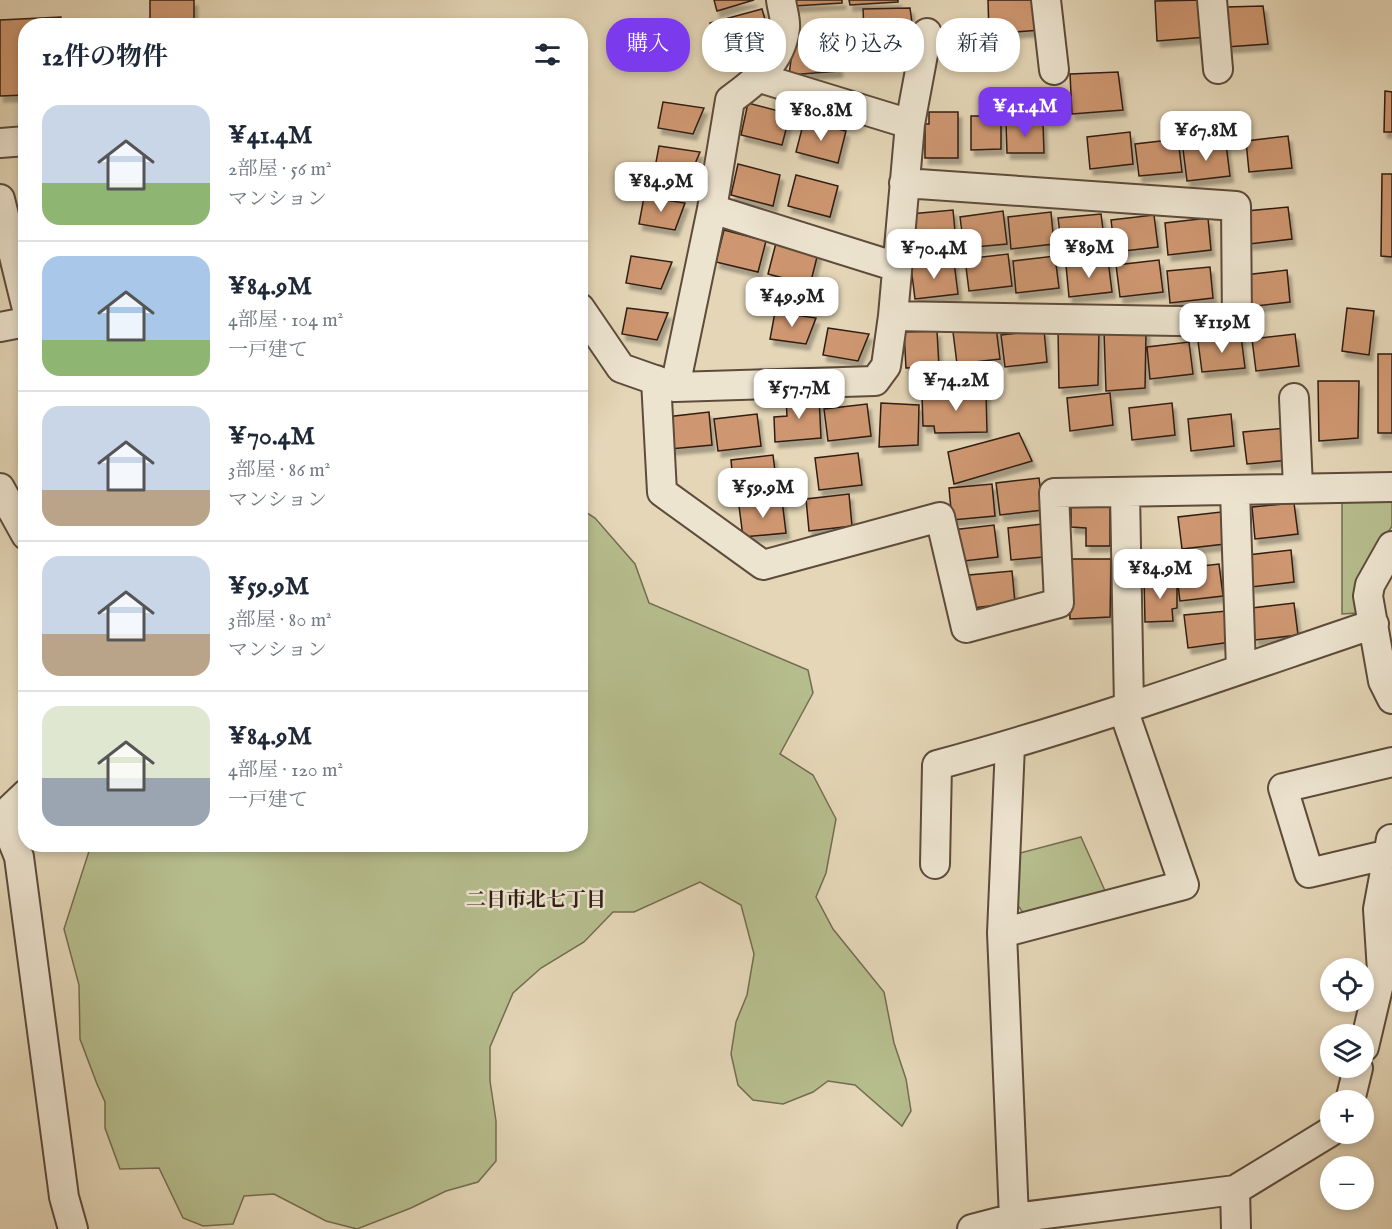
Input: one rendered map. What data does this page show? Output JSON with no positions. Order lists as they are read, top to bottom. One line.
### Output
{"districts":["二日市北七丁目"],"page":{"chip":["購入","賃貸","絞り込み","新着"],"heading":"12件の物件","price":["¥41.4M","¥80.8M","¥67.8M","¥84.9M","¥89M","¥70.4M","¥49.9M","¥119M","¥74.2M","¥57.7M","¥59.9M","¥84.9M"],"list":[{"name":"¥41.4M","note":"2部屋 · 56 m² · マンション"},{"name":"¥84.9M","note":"4部屋 · 104 m² · 一戸建て"},{"name":"¥70.4M","note":"3部屋 · 86 m² · マンション"},{"name":"¥59.9M","note":"3部屋 · 80 m² · マンション"},{"name":"¥84.9M","note":"4部屋 · 120 m² · 一戸建て"}],"map_buttons":["+","−"]}}
